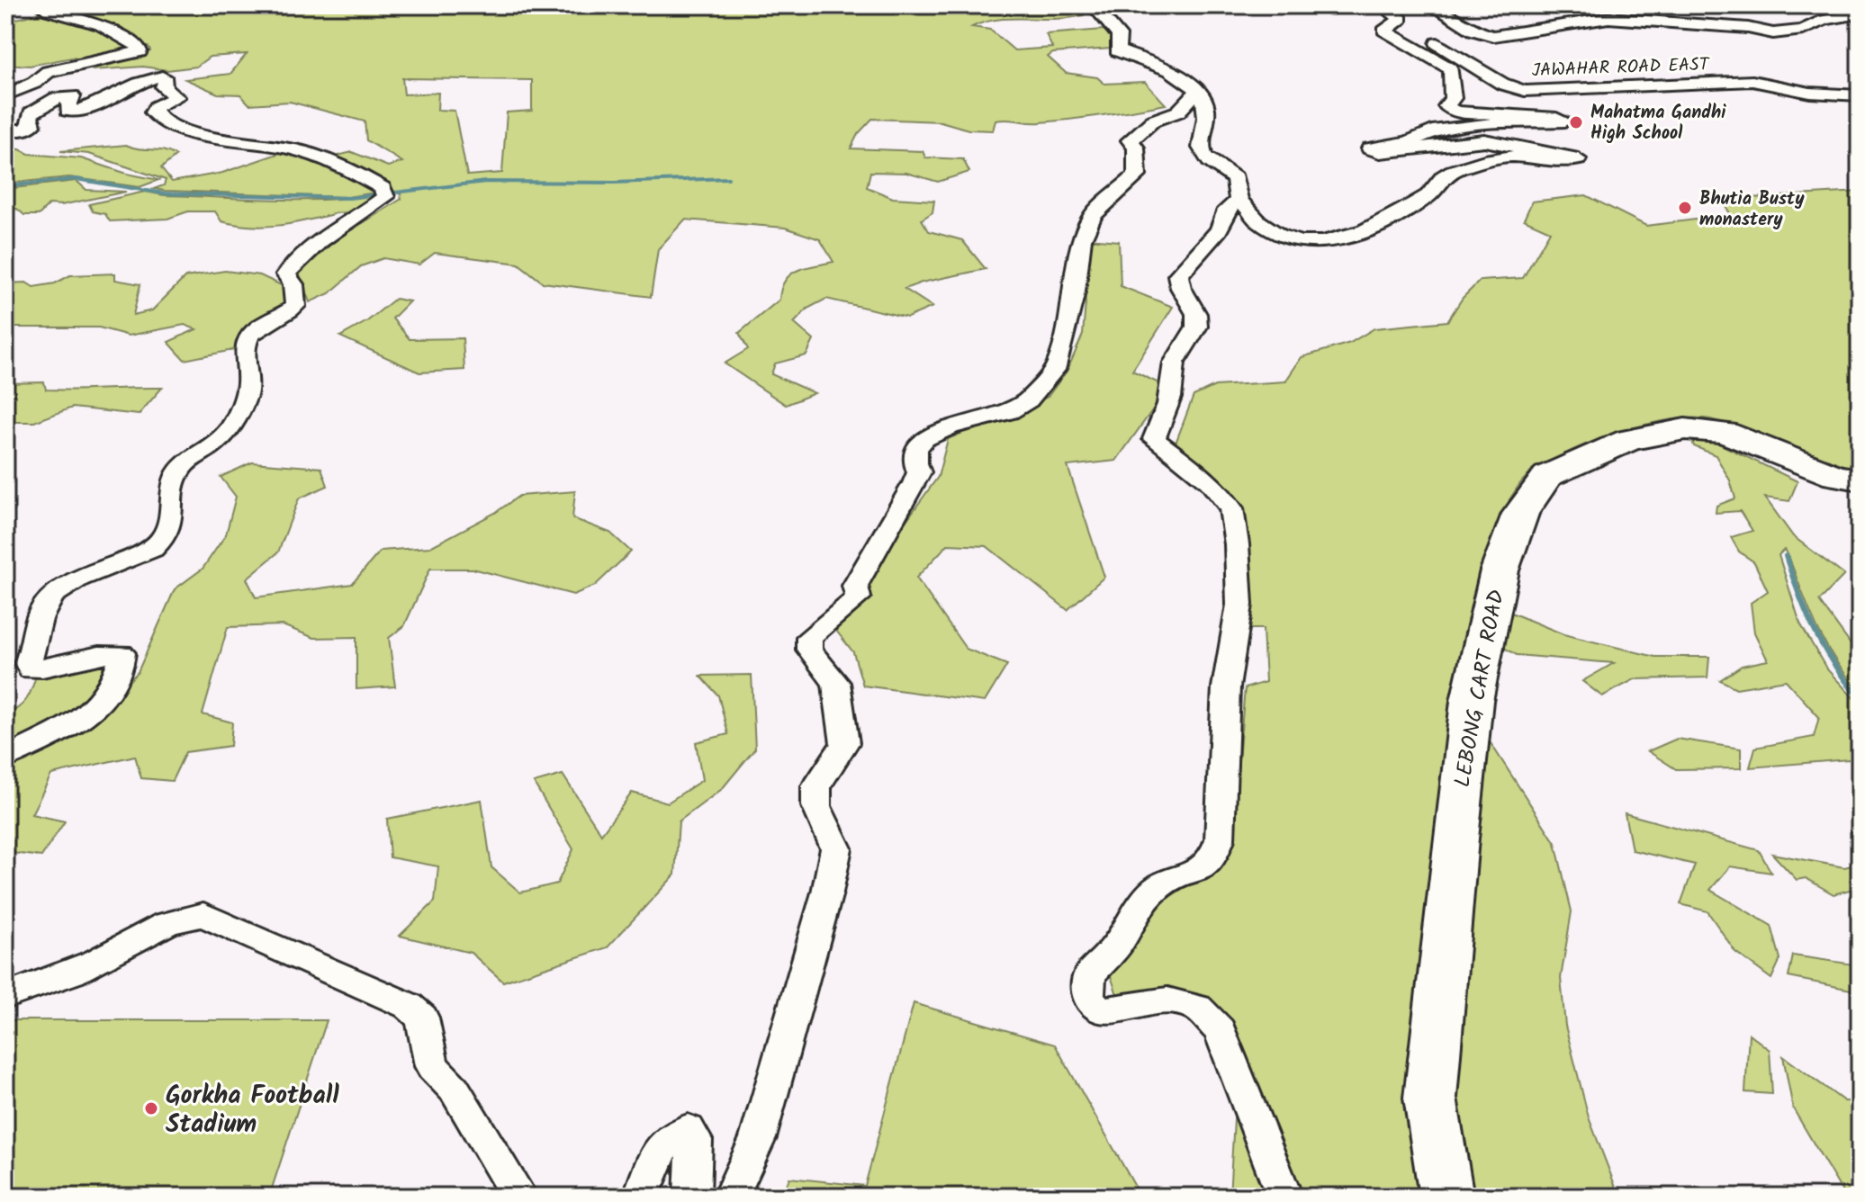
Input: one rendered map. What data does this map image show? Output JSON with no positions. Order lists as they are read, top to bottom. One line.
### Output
{"streets":{"highway":["LEBONG CART ROAD"],"street":["JAWAHAR ROAD EAST"]},"places":["Mahatma Gandhi High School","Bhutia Busty monastery","Gorkha Football Stadium"]}
